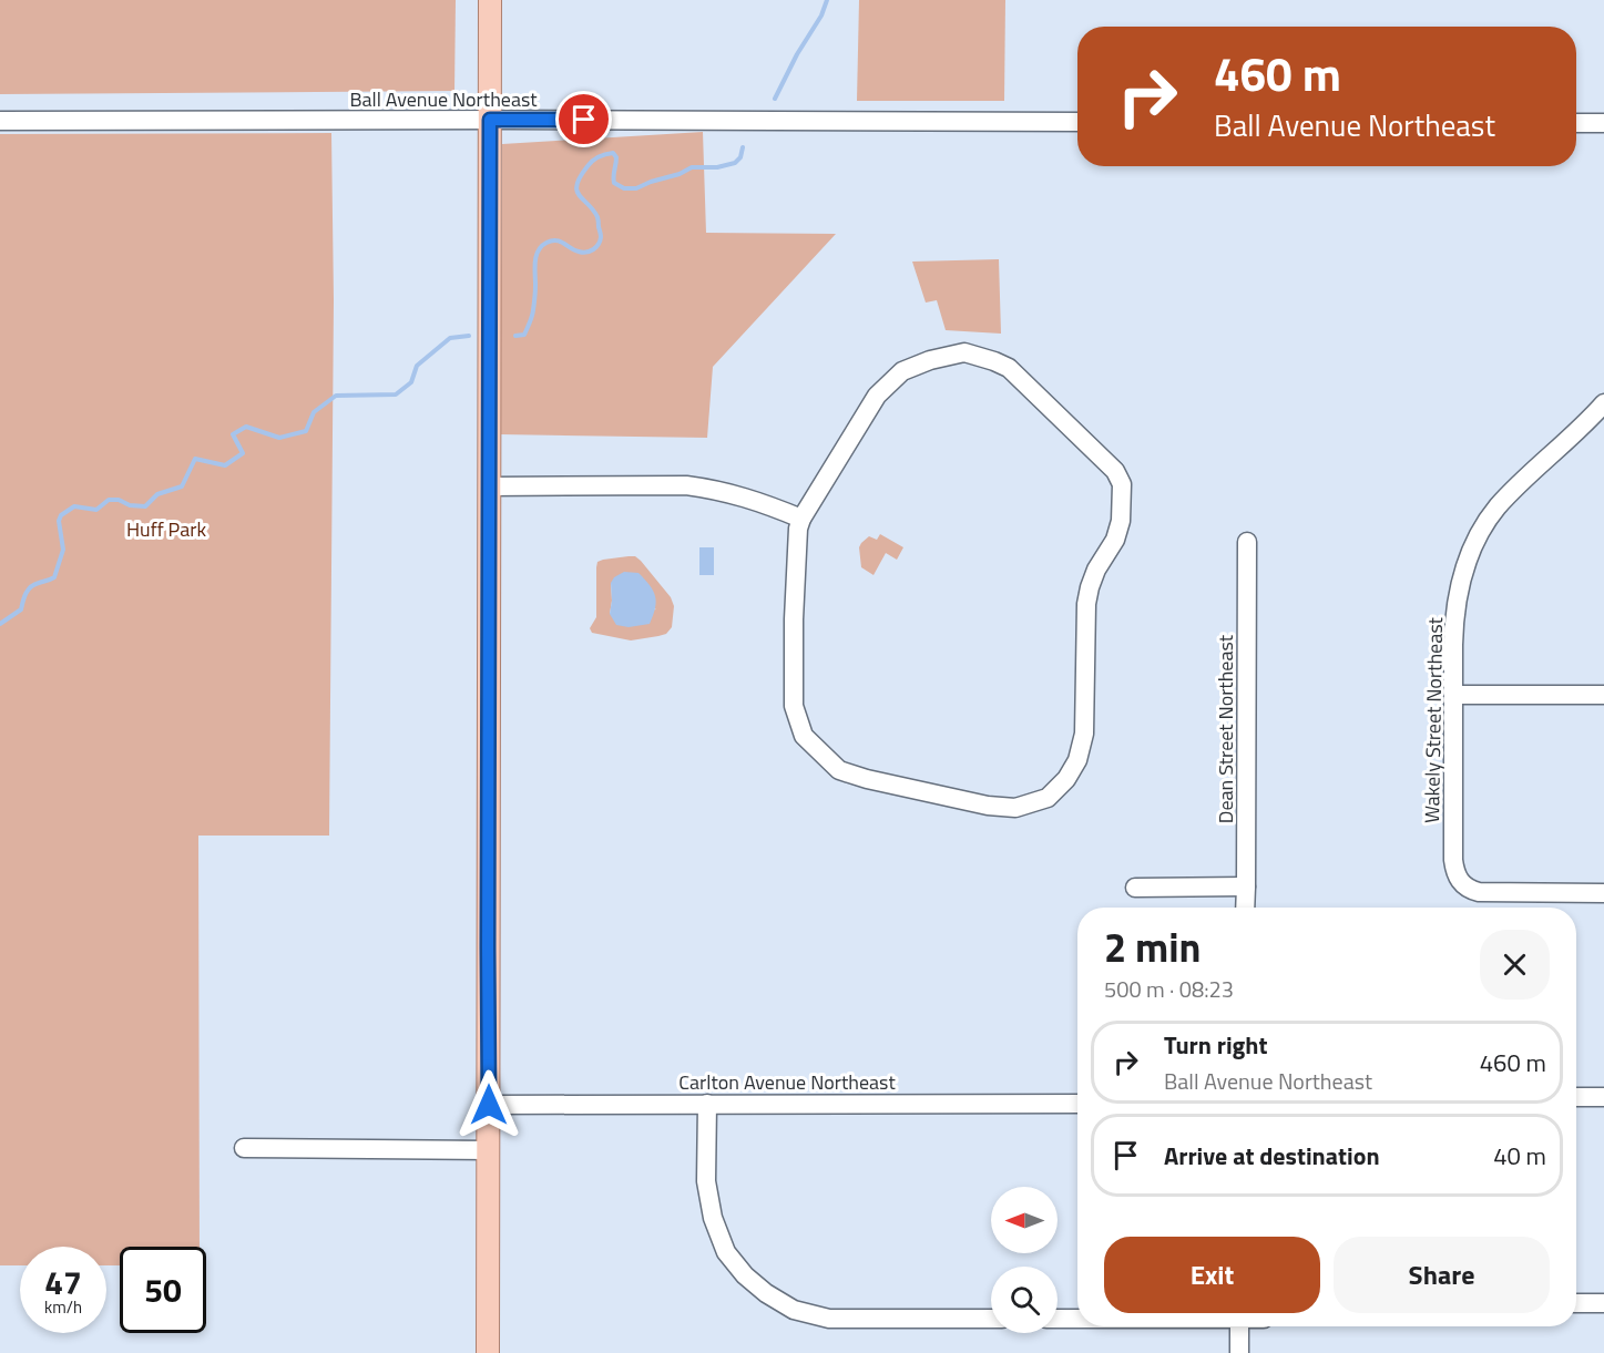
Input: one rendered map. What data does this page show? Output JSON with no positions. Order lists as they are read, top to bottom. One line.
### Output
{"streets":{"street":["Ball Avenue Northeast","Wakely Street Northeast","Dean Street Northeast","Carlton Avenue Northeast"]},"parks":["Huff Park"],"north":"left","page":{"turn":["460 m","Ball Avenue Northeast"],"heading":["2 min","500 m · 08:23"],"list":[{"name":"Turn right","note":"Ball Avenue Northeast","value":"460 m"},{"name":"Arrive at destination","value":"40 m"}],"buttons":["Exit","Share"],"speed":"47 km/h","limit":"50"}}
